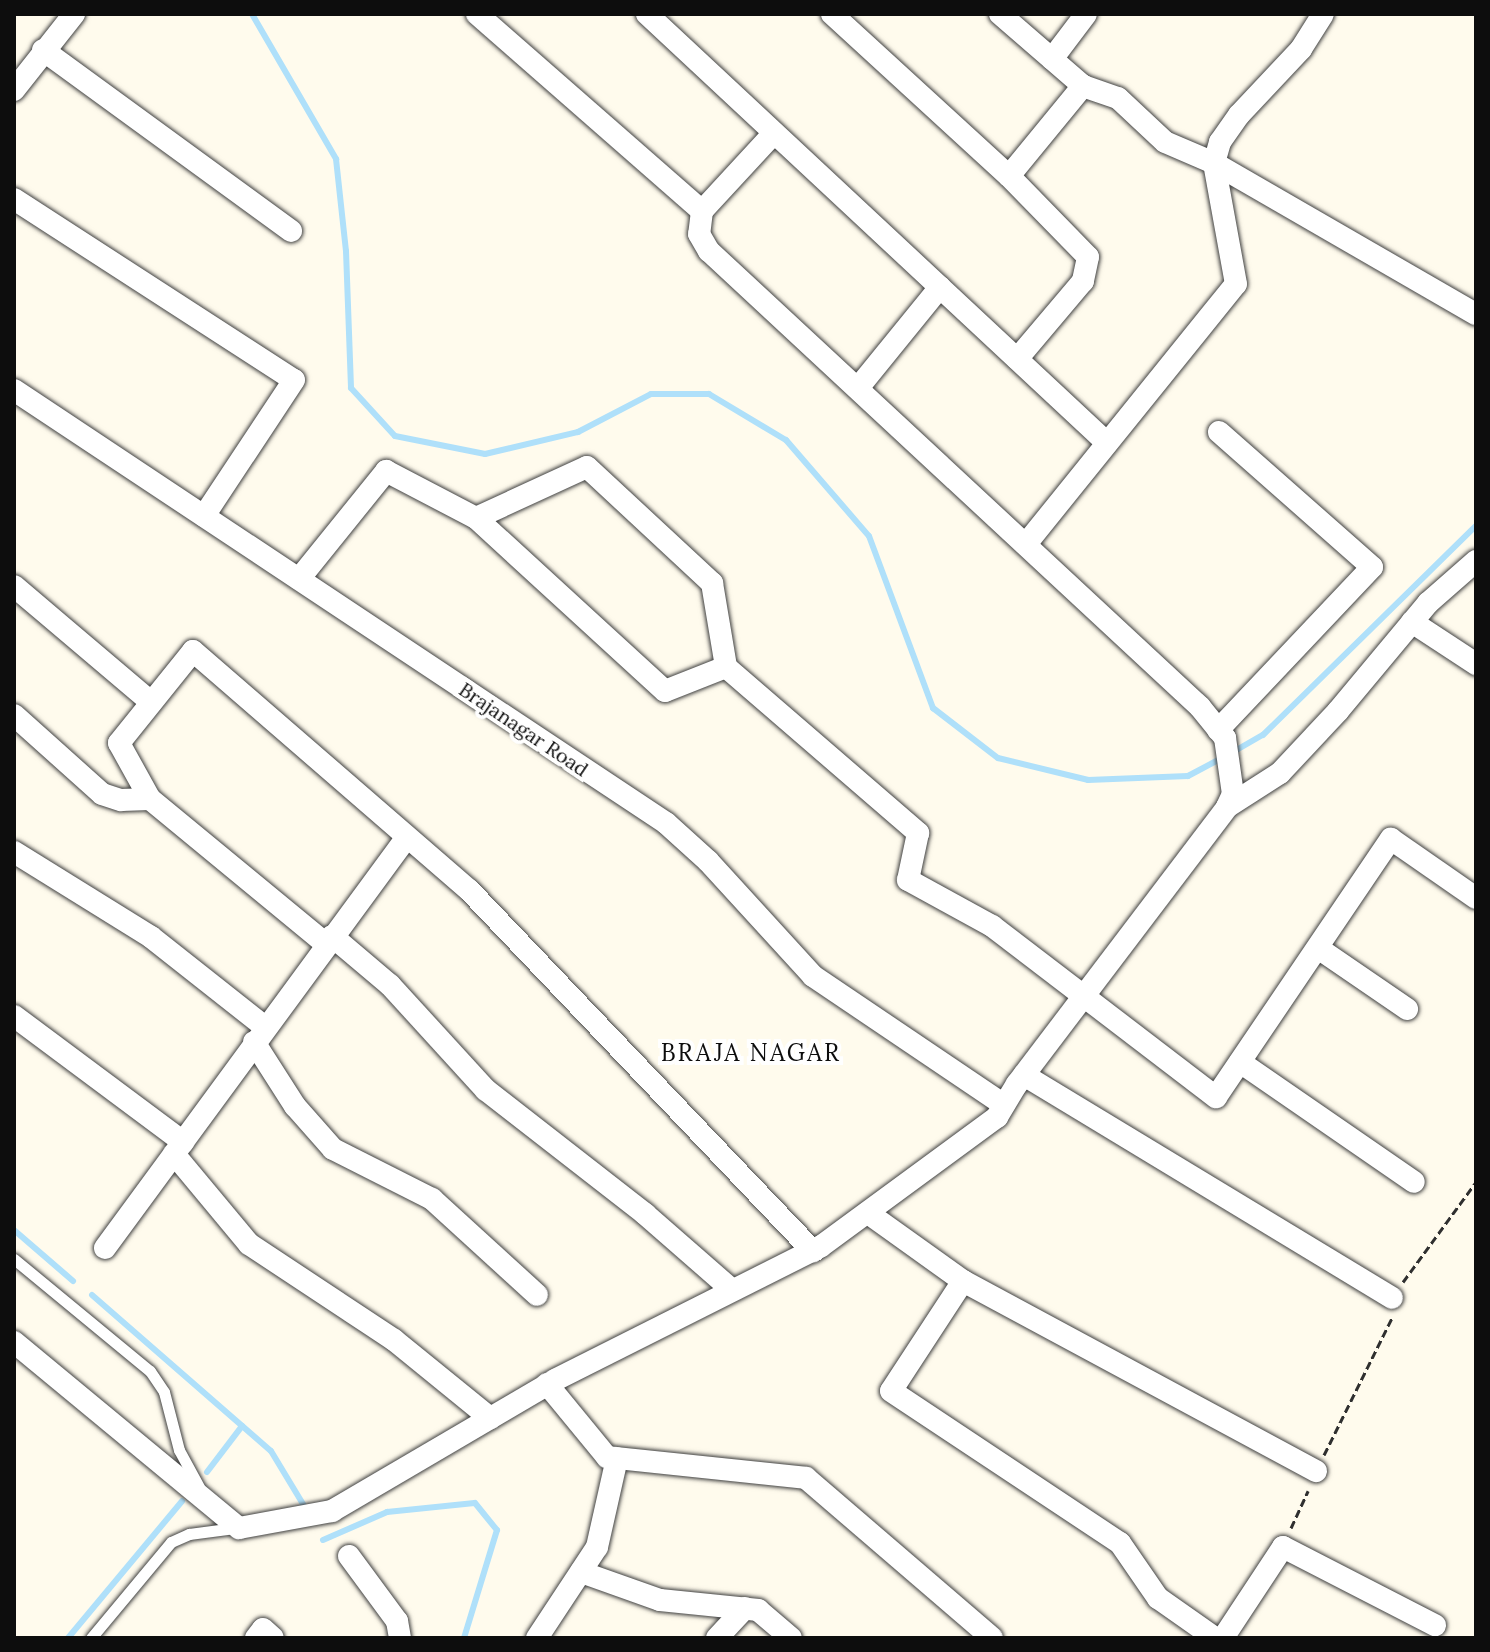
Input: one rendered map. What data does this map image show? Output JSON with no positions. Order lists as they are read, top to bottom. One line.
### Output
{"streets":{"street":["Brajanagar Road"]},"districts":["BRAJA NAGAR"]}
